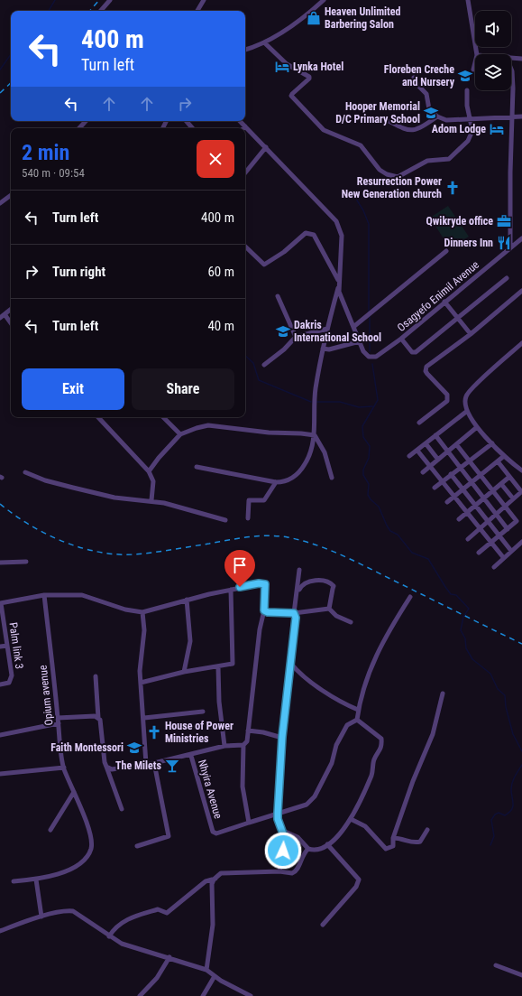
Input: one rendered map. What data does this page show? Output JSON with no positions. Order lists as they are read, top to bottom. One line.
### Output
{"streets":{"street":["Osagyefo Enimil Avenue","Palm link 3","Opium avenue","Nhyira Avenue"]},"places":{"shop":["Heaven Unlimited Barbering Salon"],"hotel":["Lynka Hotel","Adom Lodge"],"school or university":["Floreben Creche and Nursery","Hooper Memorial D/C Primary School","Dakris International School","Faith Montessori"],"church":["Resurrection Power New Generation church","House of Power Ministries"],"office":["Qwikryde office"],"restaurant":["Dinners Inn"],"bar":["The Milets"]},"page":{"turn":["400 m","Turn left"],"heading":["2 min","540 m · 09:54"],"list":[{"name":"Turn left","value":"400 m"},{"name":"Turn right","value":"60 m"},{"name":"Turn left","value":"40 m"}],"buttons":["Exit","Share"]}}
